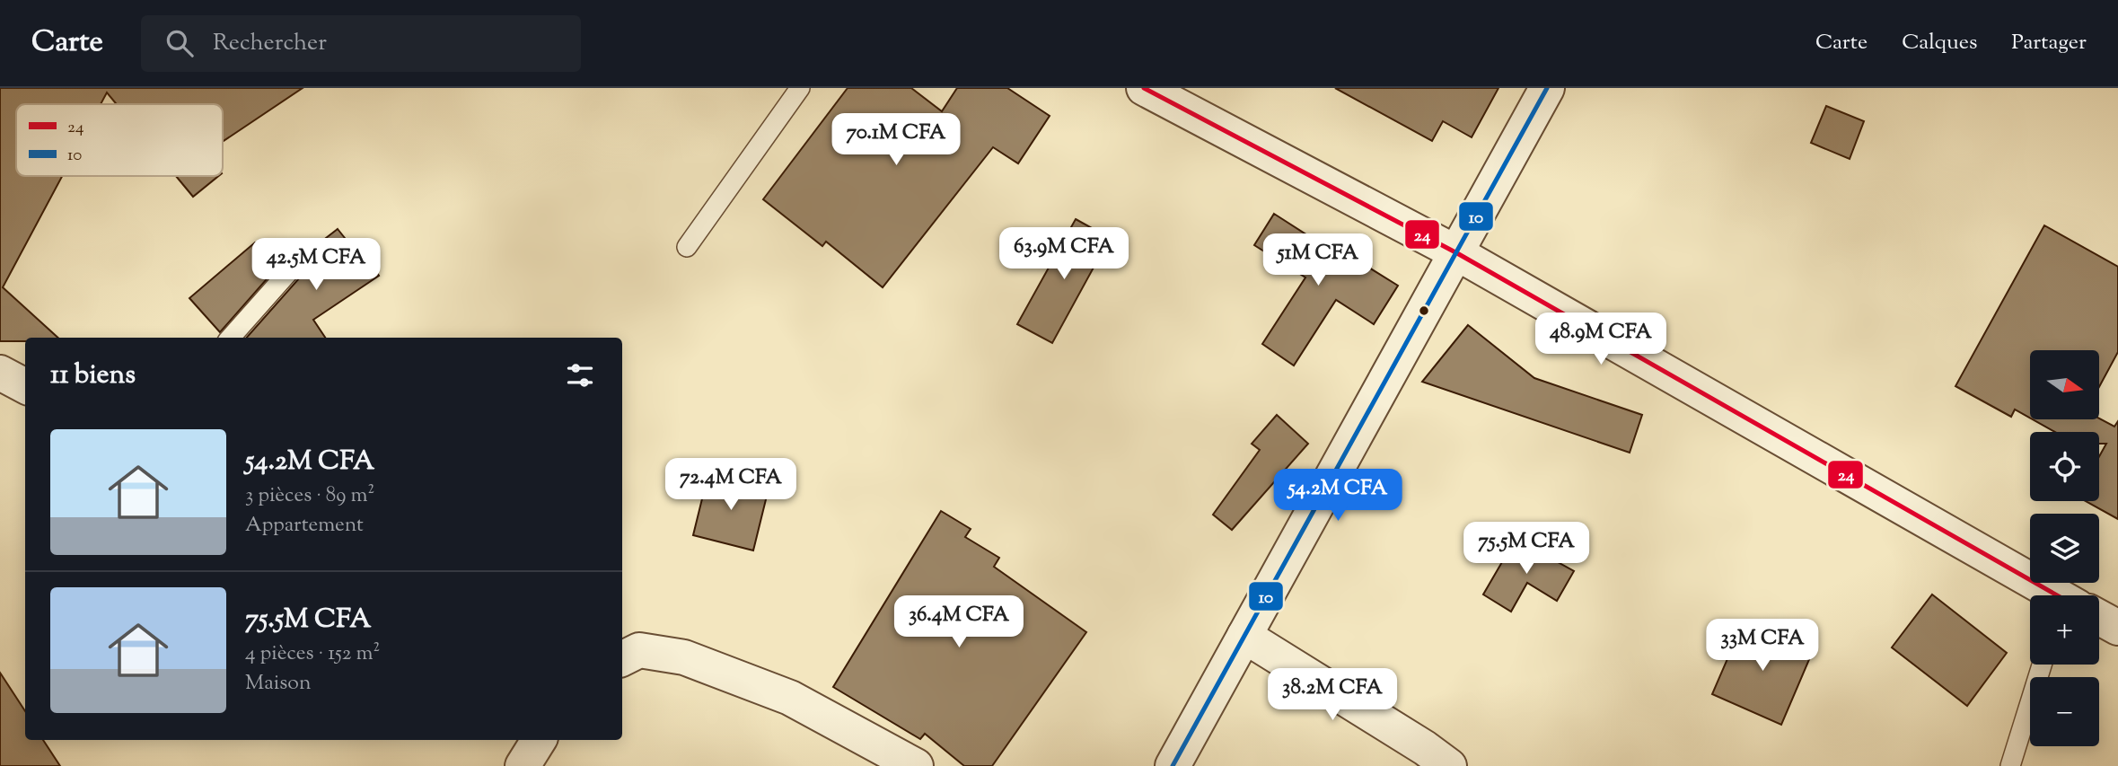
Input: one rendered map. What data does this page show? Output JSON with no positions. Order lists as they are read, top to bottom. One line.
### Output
{"lines":["transit line 24","transit line 10"],"legend":["24","10"],"north":"right","page":{"header":"Carte","search":"Rechercher","nav":["Carte","Calques","Partager"],"price":["70.1M CFA","63.9M CFA","51M CFA","42.5M CFA","48.9M CFA","72.4M CFA","54.2M CFA","75.5M CFA","36.4M CFA","33M CFA","38.2M CFA"],"heading":"11 biens","map_buttons":["+","−"],"list":[{"name":"54.2M CFA","note":"3 pièces · 89 m² · Appartement"},{"name":"75.5M CFA","note":"4 pièces · 152 m² · Maison"}]}}
